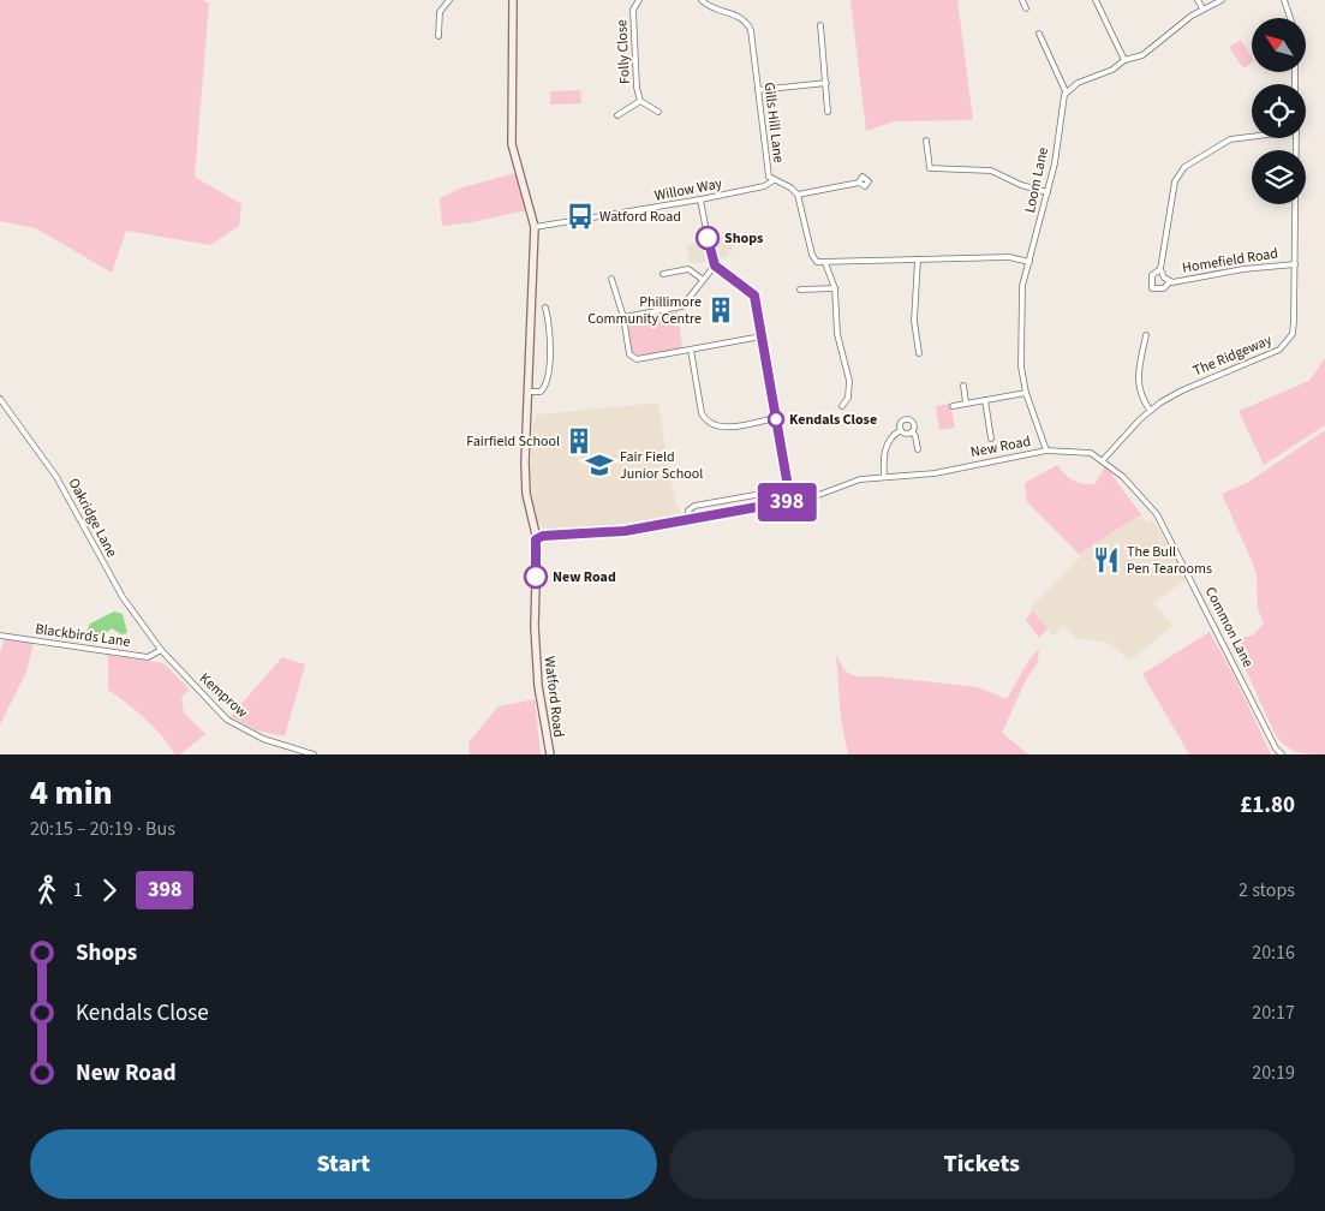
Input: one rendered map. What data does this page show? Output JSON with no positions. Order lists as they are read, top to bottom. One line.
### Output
{"streets":{"main road":["Watford Road"],"street":["Folly Close","Gills Hill Lane","Loom Lane","Willow Way","Homefield Road","The Ridgeway","New Road","Oakridge Lane","Common Lane","Blackbirds Lane","Kemprow"]},"crossings":[["Gills Hill Lane","Willow Way"],["Loom Lane","New Road"],["Willow Way","Watford Road"],["Homefield Road","The Ridgeway"],["The Ridgeway","New Road"],["The Ridgeway","Common Lane"],["New Road","Common Lane"],["New Road","Watford Road"],["Oakridge Lane","Blackbirds Lane"],["Oakridge Lane","Kemprow"],["Blackbirds Lane","Kemprow"]],"places":{"bus stop":["Watford Road"],"other":["Shops","Kendals Close","New Road"],"building":["Phillimore Community Centre","Fairfield School"],"school or university":["Fair Field Junior School"],"restaurant":["The Bull Pen Tearooms"]},"lines":["bus line 398"],"north":"top left","page":{"on_map":"398","heading":["4 min","20:15 – 20:19 · Bus","£1.80"],"legs":["1","398","2 stops"],"list":[{"name":"Shops","value":"20:16"},{"name":"Kendals Close","value":"20:17"},{"name":"New Road","value":"20:19"}],"buttons":["Start","Tickets"]}}
